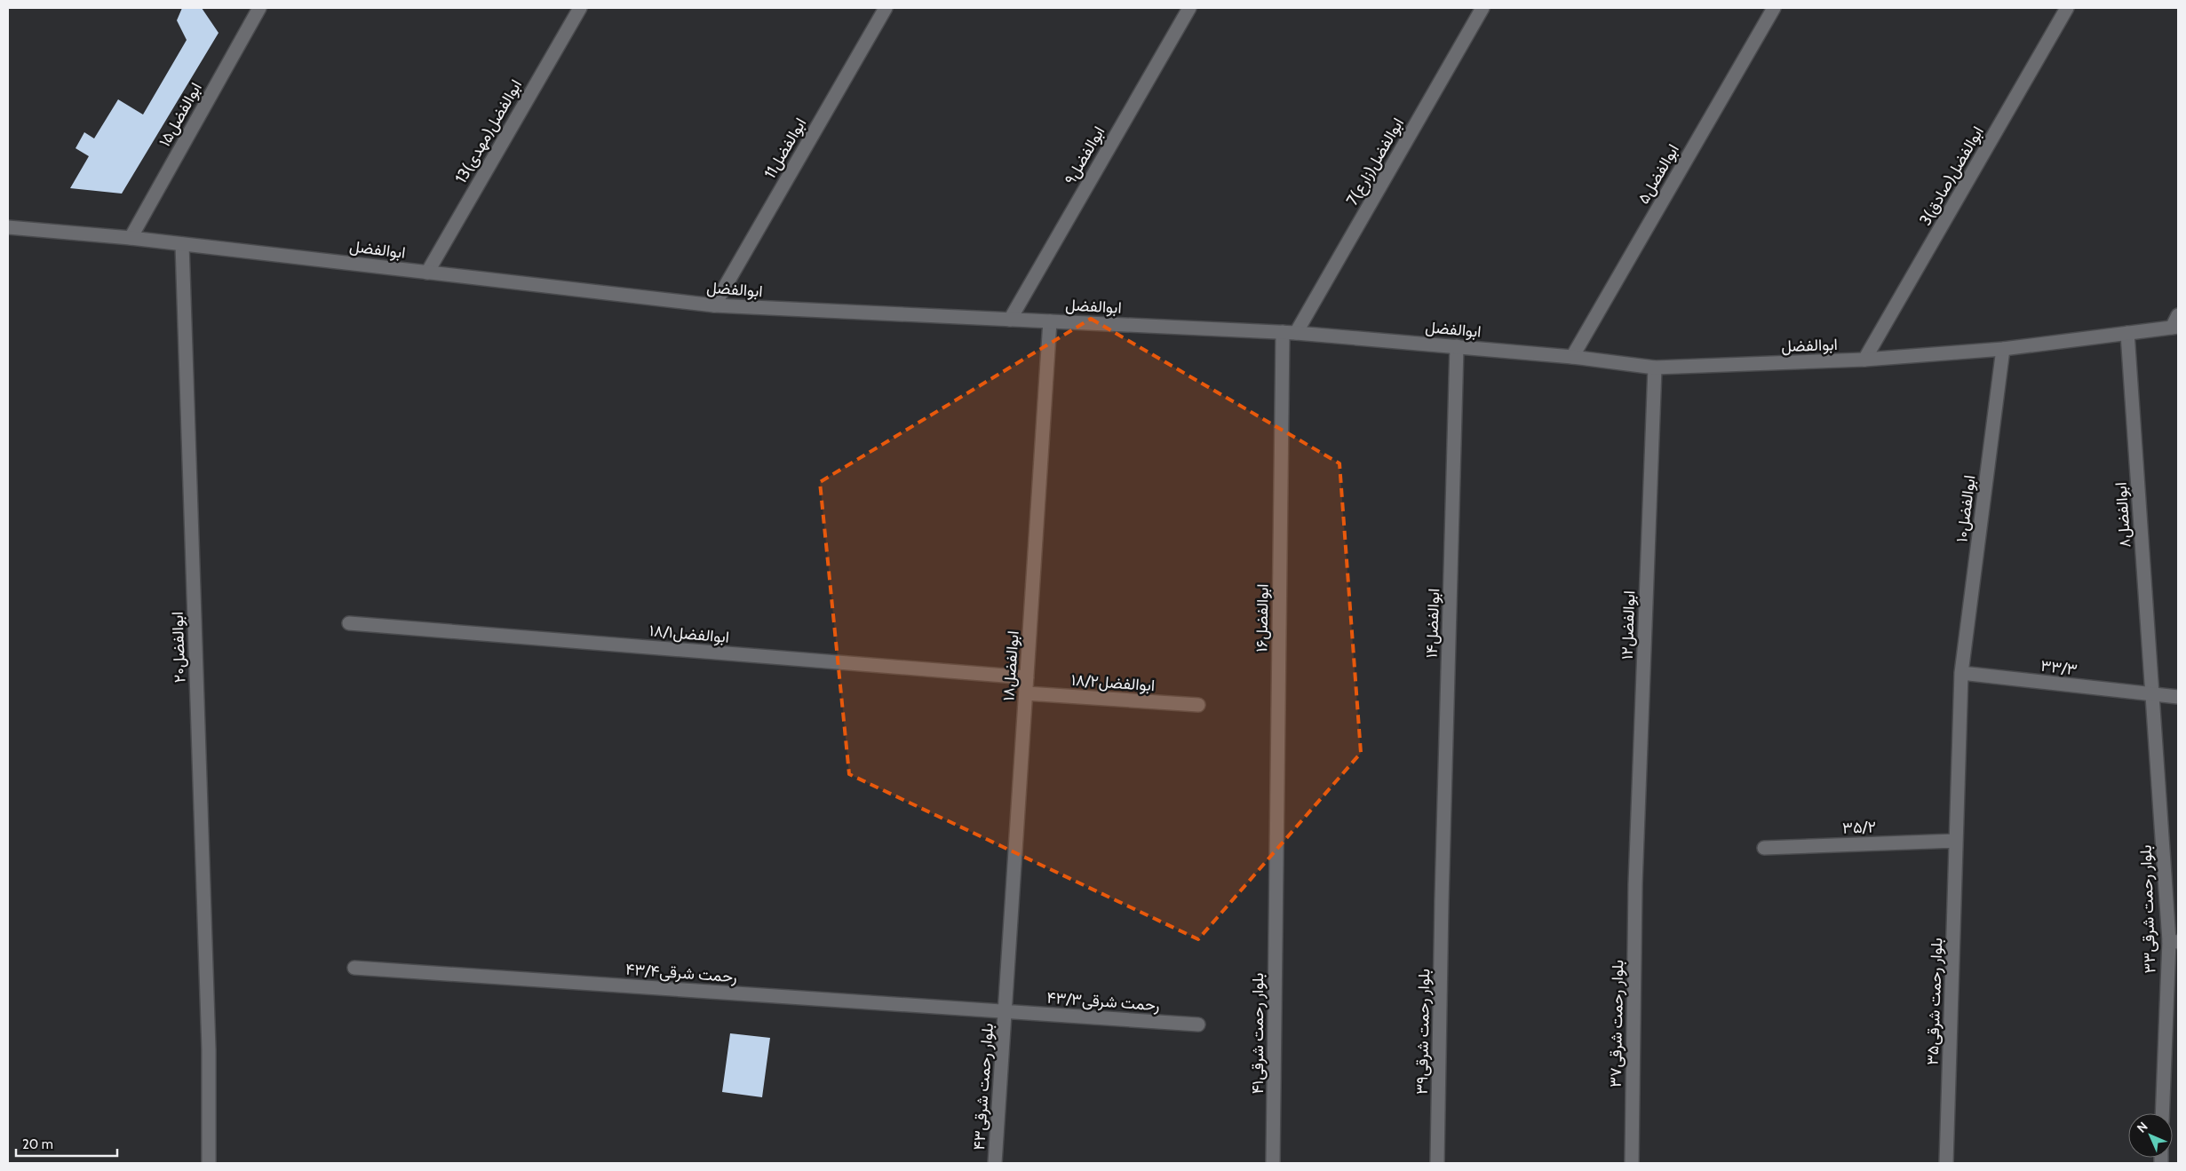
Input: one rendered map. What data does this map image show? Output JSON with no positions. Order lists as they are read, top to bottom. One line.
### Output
{"streets":{"street":["ابوالفضل۱۵","13ابوالفضل(مهدی)","11ابوالفضل","ابوالفضل۹","7ابوالفضل(زارع)","ابوالفضل۵","3ابوالفضل(صادق)","ابوالفضل","ابوالفضل۱۰","ابوالفضل۸","ابوالفضل۱۶","ابوالفضل۱۴","ابوالفضل۱۲","ابوالفضل۱۸/۱","ابوالفضل۲۰","ابوالفضل۱۸","۳۳/۳","۱۸/۲ابوالفضل","۳۵/۲","بلوار رحمت شرقی۳۳","۴۳/۴رحمت شرقی","۴۳/۳رحمت شرقی","بلوار رحمت شرقی۳۵","بلوار رحمت شرقی۳۷","بلوار رحمت شرقی۳۹","بلوار رحمت شرقی۴۱","بلوار رحمت شرقی۴۳"]},"crossings":[["ابوالفضل۱۵","ابوالفضل"],["13ابوالفضل(مهدی)","ابوالفضل"],["11ابوالفضل","ابوالفضل"],["ابوالفضل۹","ابوالفضل"],["7ابوالفضل(زارع)","ابوالفضل"],["7ابوالفضل(زارع)","ابوالفضل۱۶"],["ابوالفضل۵","ابوالفضل"],["3ابوالفضل(صادق)","ابوالفضل"],["ابوالفضل","ابوالفضل۱۰"],["ابوالفضل","ابوالفضل۸"],["ابوالفضل","ابوالفضل۱۶"],["ابوالفضل","ابوالفضل۱۴"],["ابوالفضل","ابوالفضل۱۲"],["ابوالفضل","ابوالفضل۲۰"],["ابوالفضل","ابوالفضل۱۸"],["ابوالفضل۱۰","۳۳/۳"],["ابوالفضل۱۰","۳۵/۲"],["ابوالفضل۱۰","بلوار رحمت شرقی۳۵"],["ابوالفضل۸","۳۳/۳"],["ابوالفضل۸","بلوار رحمت شرقی۳۳"],["ابوالفضل۱۶","بلوار رحمت شرقی۴۱"],["ابوالفضل۱۴","بلوار رحمت شرقی۳۹"],["ابوالفضل۱۲","بلوار رحمت شرقی۳۷"],["ابوالفضل۱۸/۱","ابوالفضل۱۸"],["ابوالفضل۱۸","۱۸/۲ابوالفضل"],["ابوالفضل۱۸","۴۳/۴رحمت شرقی"],["ابوالفضل۱۸","۴۳/۳رحمت شرقی"],["ابوالفضل۱۸","بلوار رحمت شرقی۴۳"],["۳۳/۳","بلوار رحمت شرقی۳۳"],["۳۵/۲","بلوار رحمت شرقی۳۵"],["۴۳/۴رحمت شرقی","۴۳/۳رحمت شرقی"],["۴۳/۴رحمت شرقی","بلوار رحمت شرقی۴۳"],["۴۳/۳رحمت شرقی","بلوار رحمت شرقی۴۳"]],"scale_bar":"20 m","north":"top left"}
